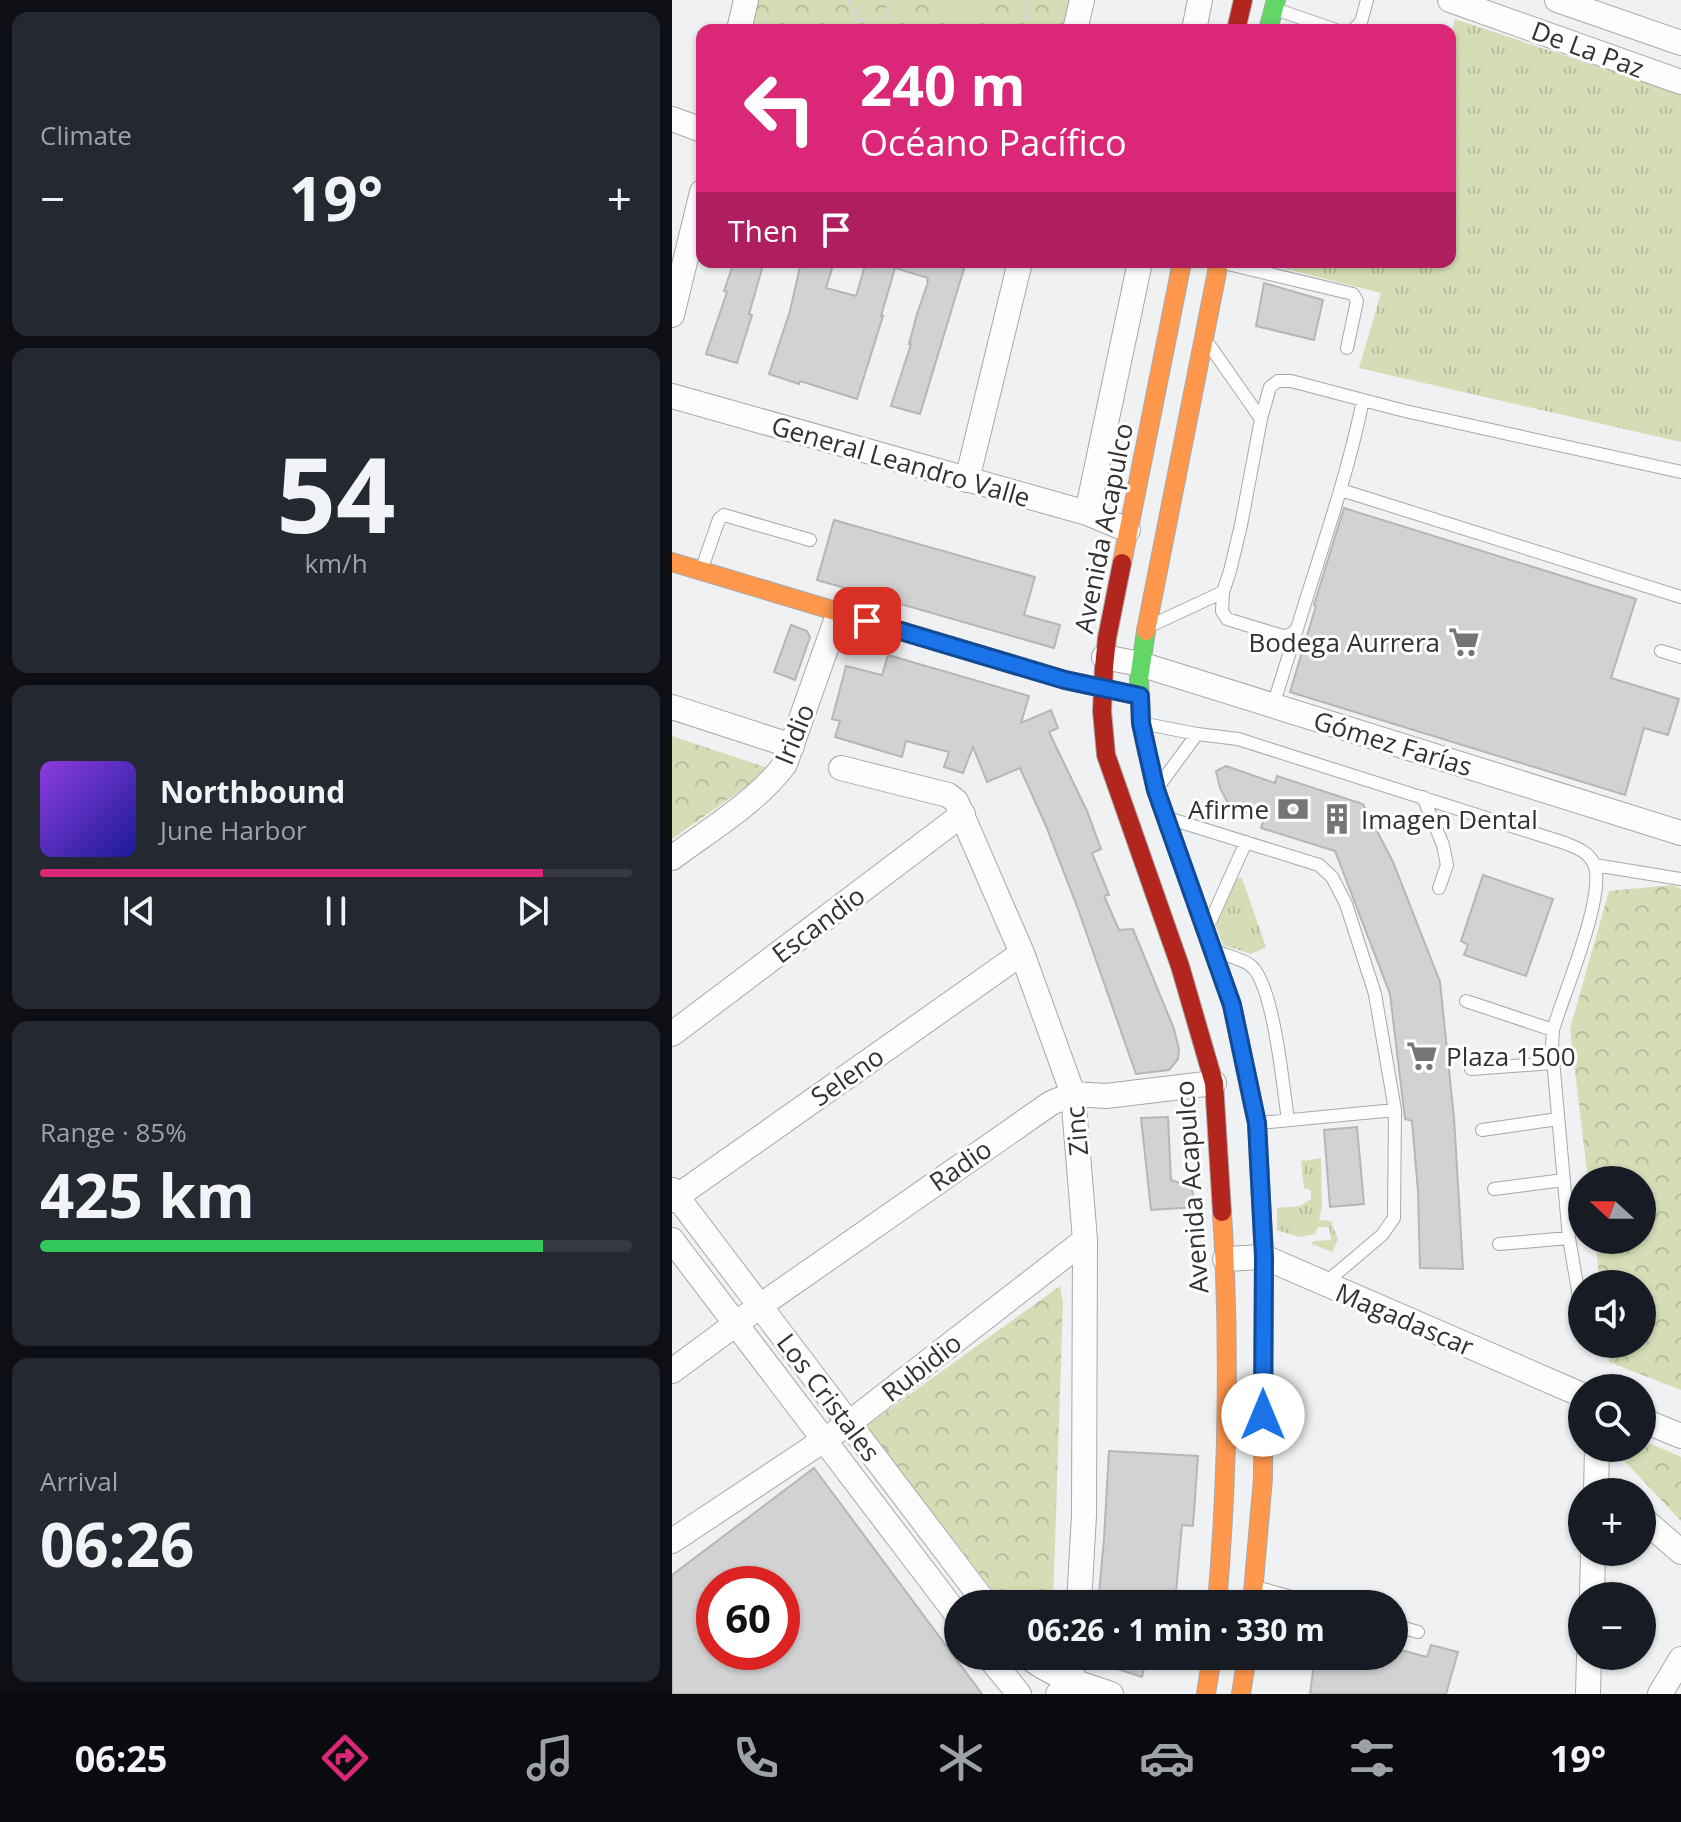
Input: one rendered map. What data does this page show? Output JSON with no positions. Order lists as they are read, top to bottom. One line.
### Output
{"streets":{"main road":["Avenida Acapulco"],"street":["De La Paz","General Leandro Valle","Iridio","Gómez Farías","Escandio","Seleno","Zinc","Radio","Magadascar","Rubidio","Los Cristales"]},"crossings":[["General Leandro Valle","Avenida Acapulco"],["Avenida Acapulco","Gómez Farías"],["Avenida Acapulco","Radio"],["Avenida Acapulco","Magadascar"],["Escandio","Zinc"],["Seleno","Zinc"],["Seleno","Los Cristales"],["Zinc","Radio"],["Zinc","Rubidio"],["Radio","Los Cristales"],["Rubidio","Los Cristales"]],"places":{"supermarket":["Bodega Aurrera","Plaza 1500"],"bank":["Afirme"],"building":["Imagen Dental"]},"north":"left","page":{"tile":["Climate",["54","km/h"],["Range · 85%","425 km"],["Arrival","06:26"]],"turn":["240 m","Océano Pacífico"],"heat":["−","19°","+"],"then":"Then","song":["Northbound","June Harbor"],"map_buttons":["+","−"],"limit":"60","trip":"06:26 · 1 min · 330 m","tabs":["06:25","19°"]}}
